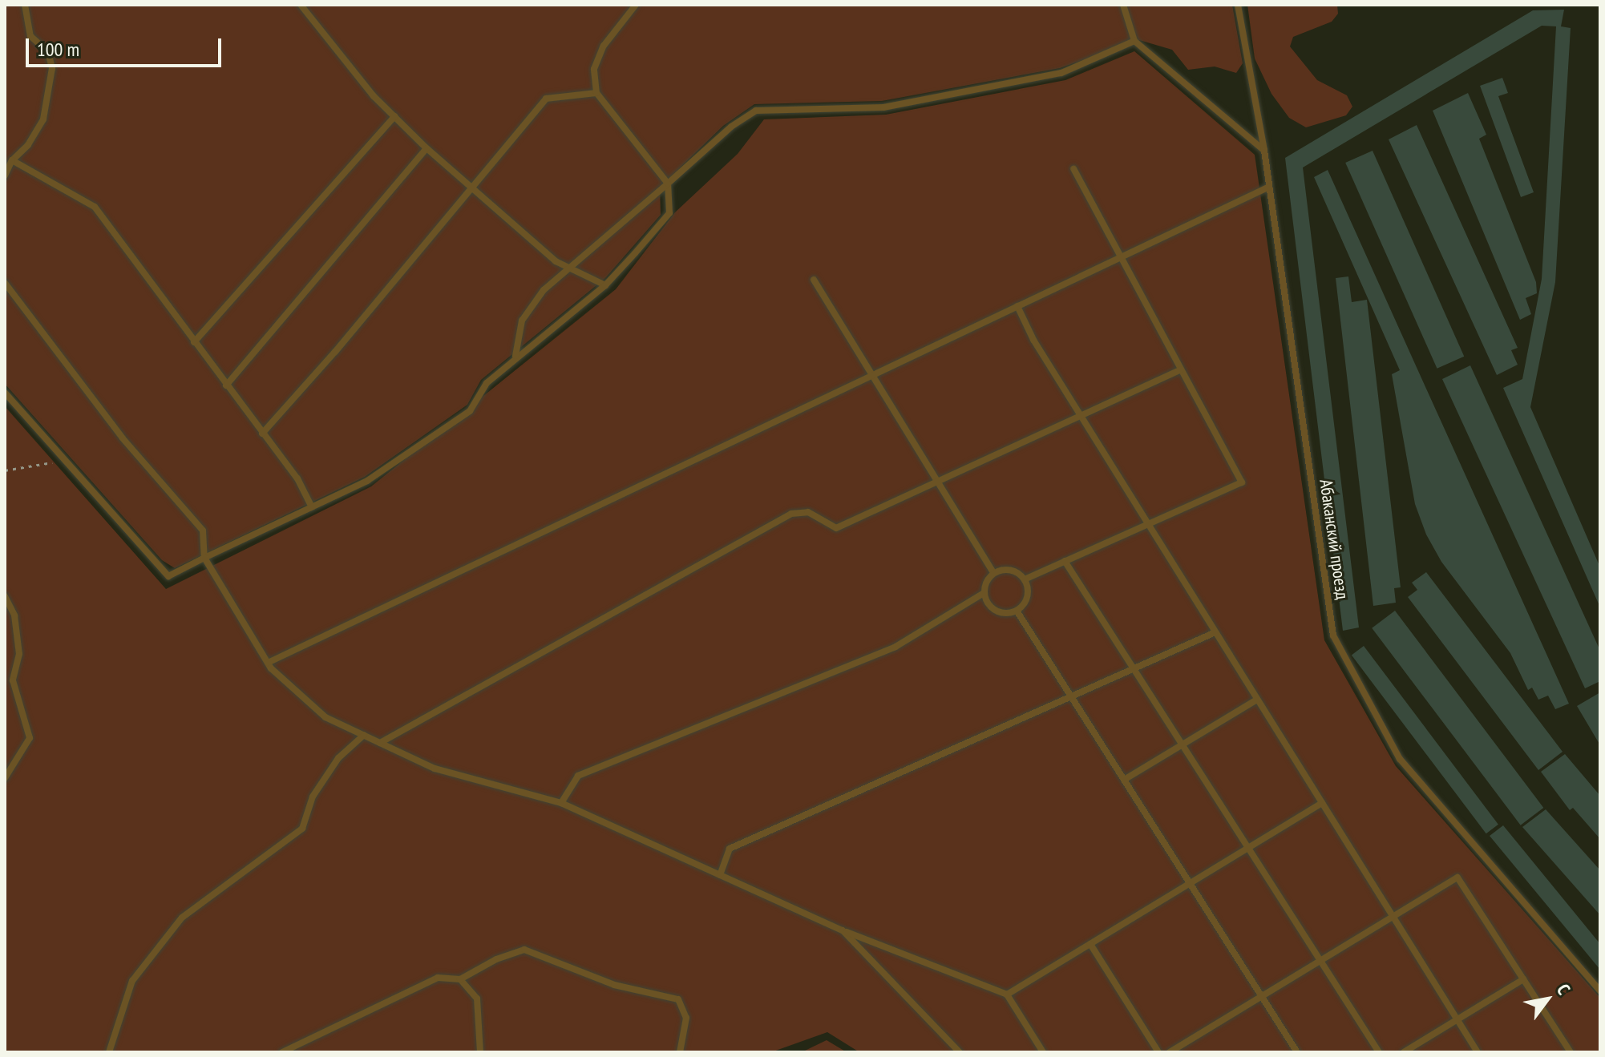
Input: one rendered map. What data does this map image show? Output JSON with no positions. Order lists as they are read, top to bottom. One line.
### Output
{"streets":{"lane":["Абаканский проезд"]},"scale_bar":"100 m","north":"top right"}
